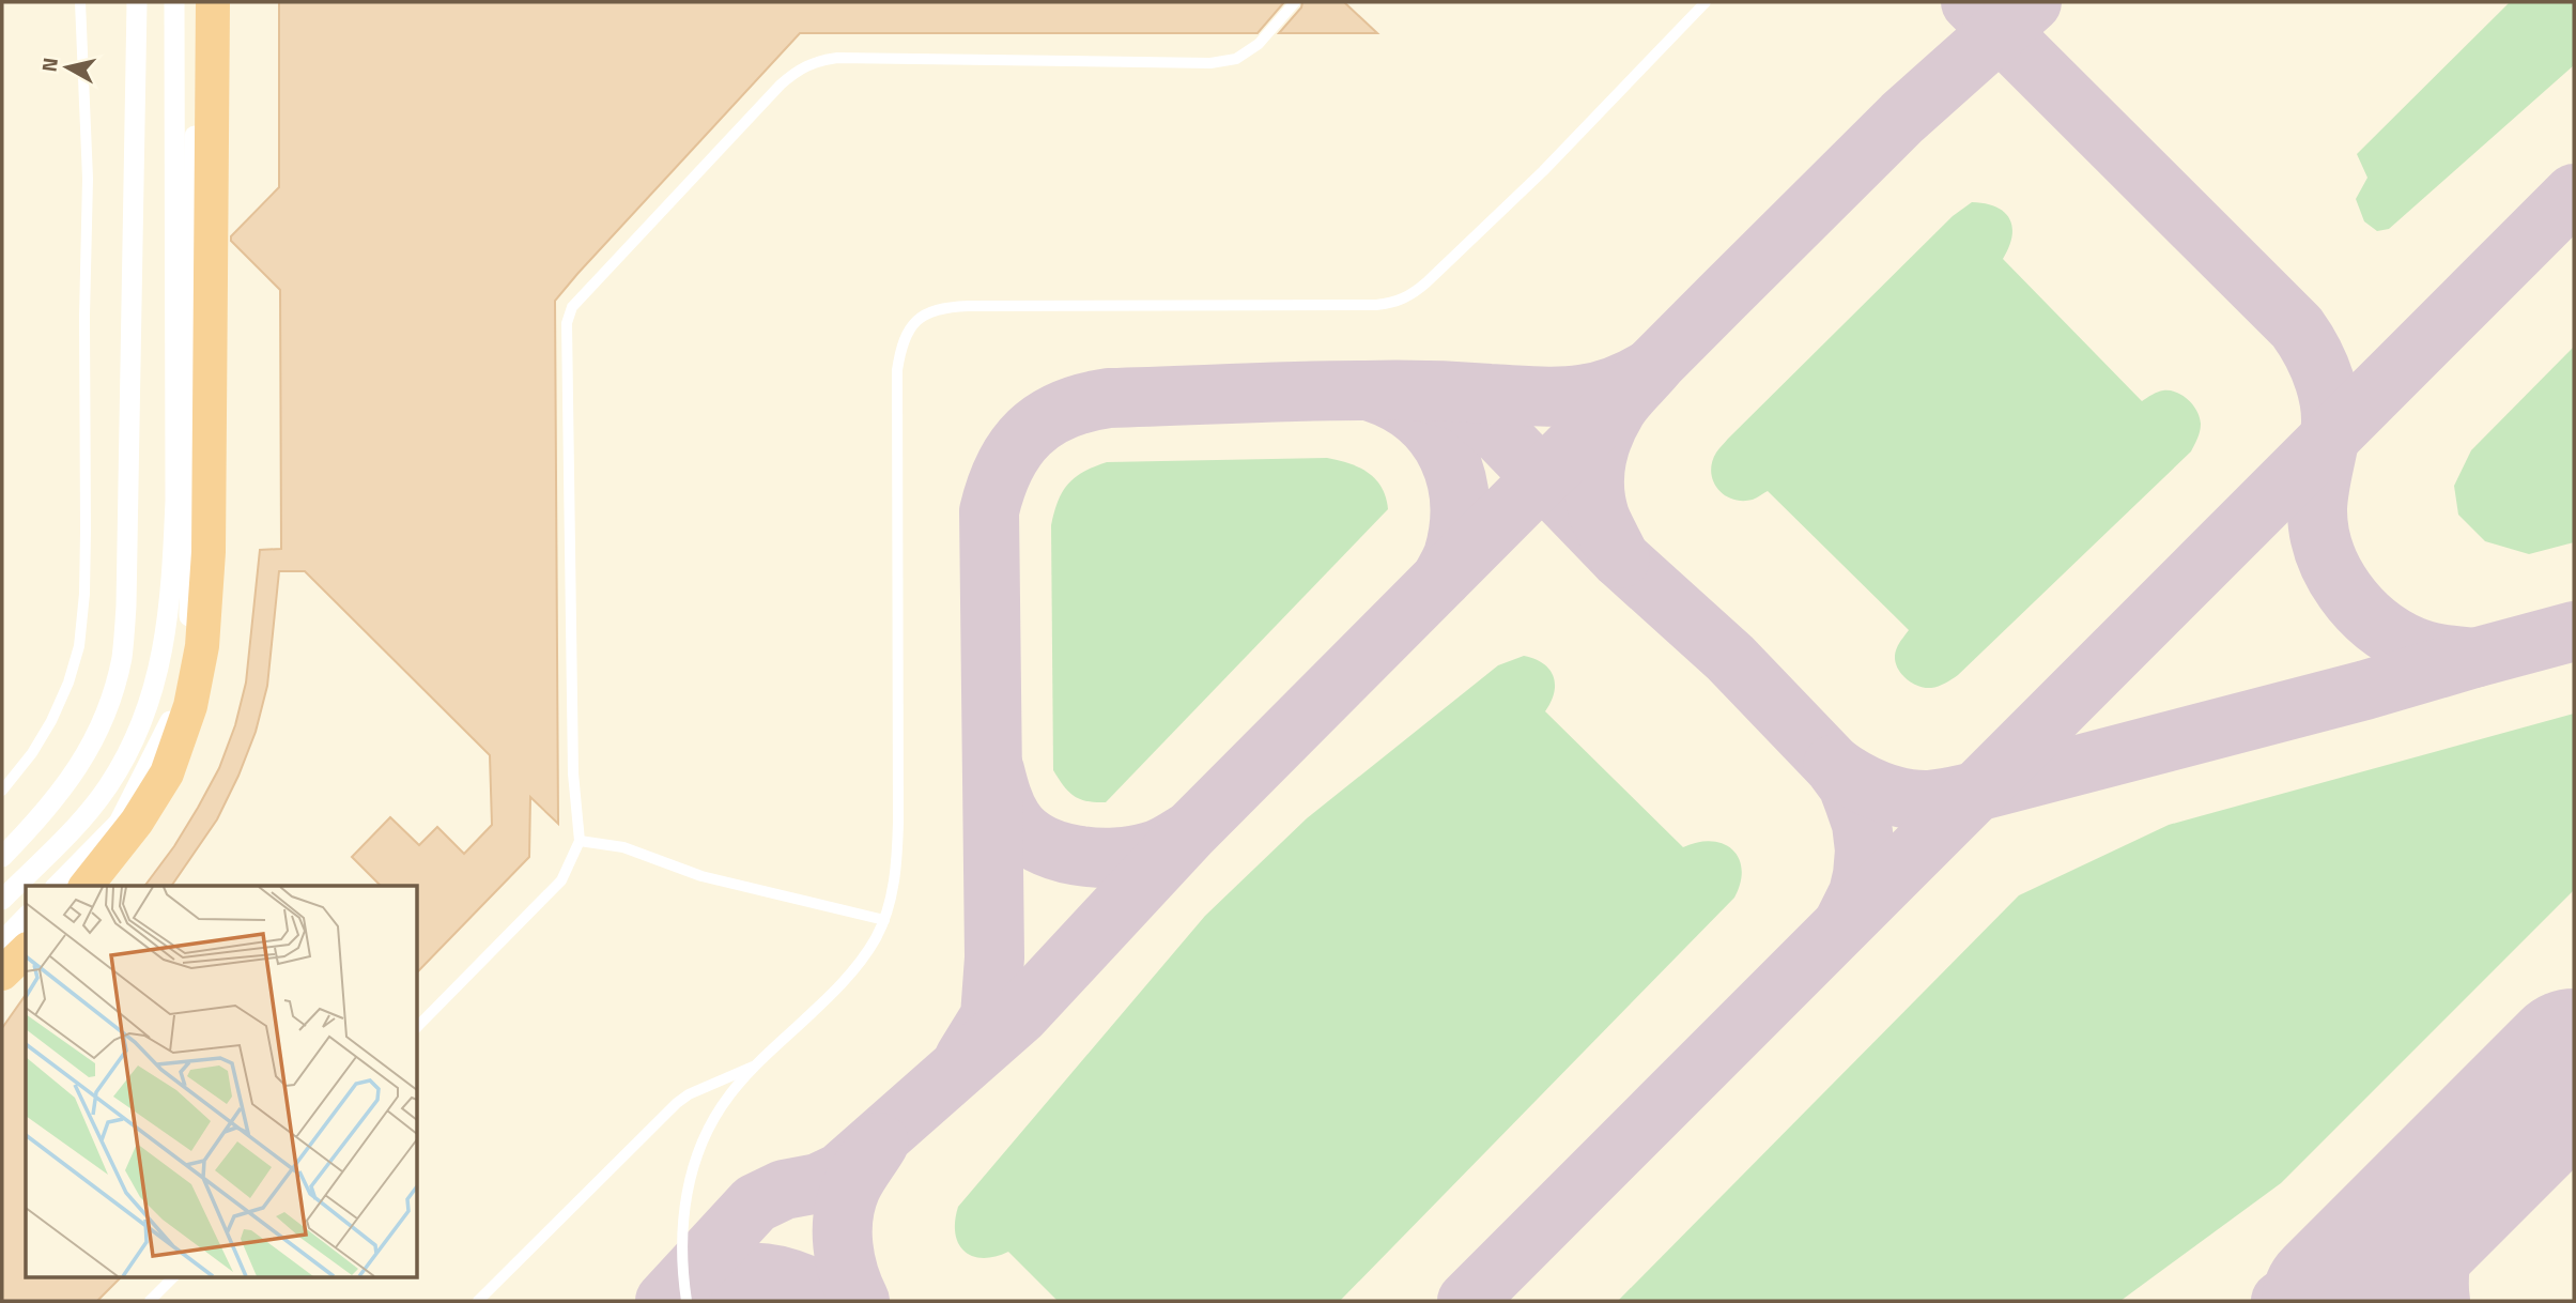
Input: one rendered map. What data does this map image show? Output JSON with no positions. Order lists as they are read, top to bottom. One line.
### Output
{"north":"left"}
